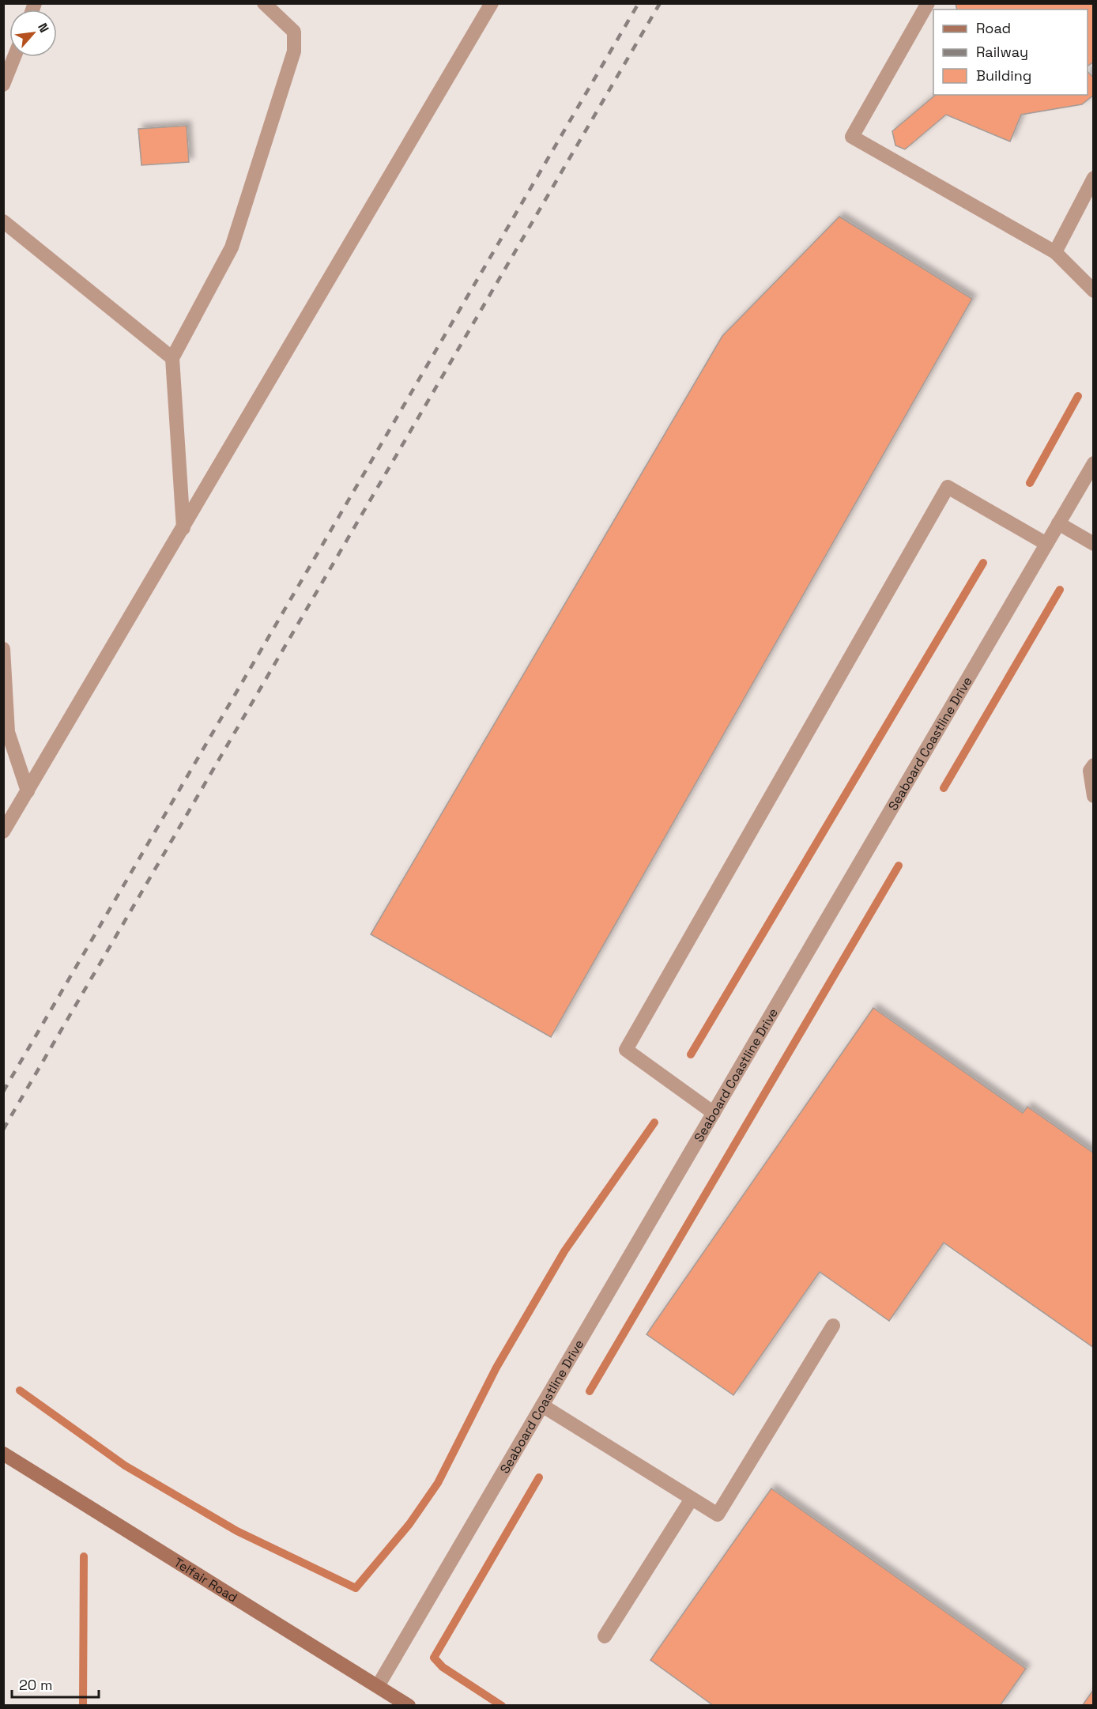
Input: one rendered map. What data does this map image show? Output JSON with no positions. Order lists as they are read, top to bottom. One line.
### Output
{"streets":{"street":["Seaboard Coastline Drive","Telfair Road"]},"crossings":[["Seaboard Coastline Drive","Telfair Road"]],"legend":["Road","Railway","Building"],"scale_bar":"20 m","north":"top right"}
